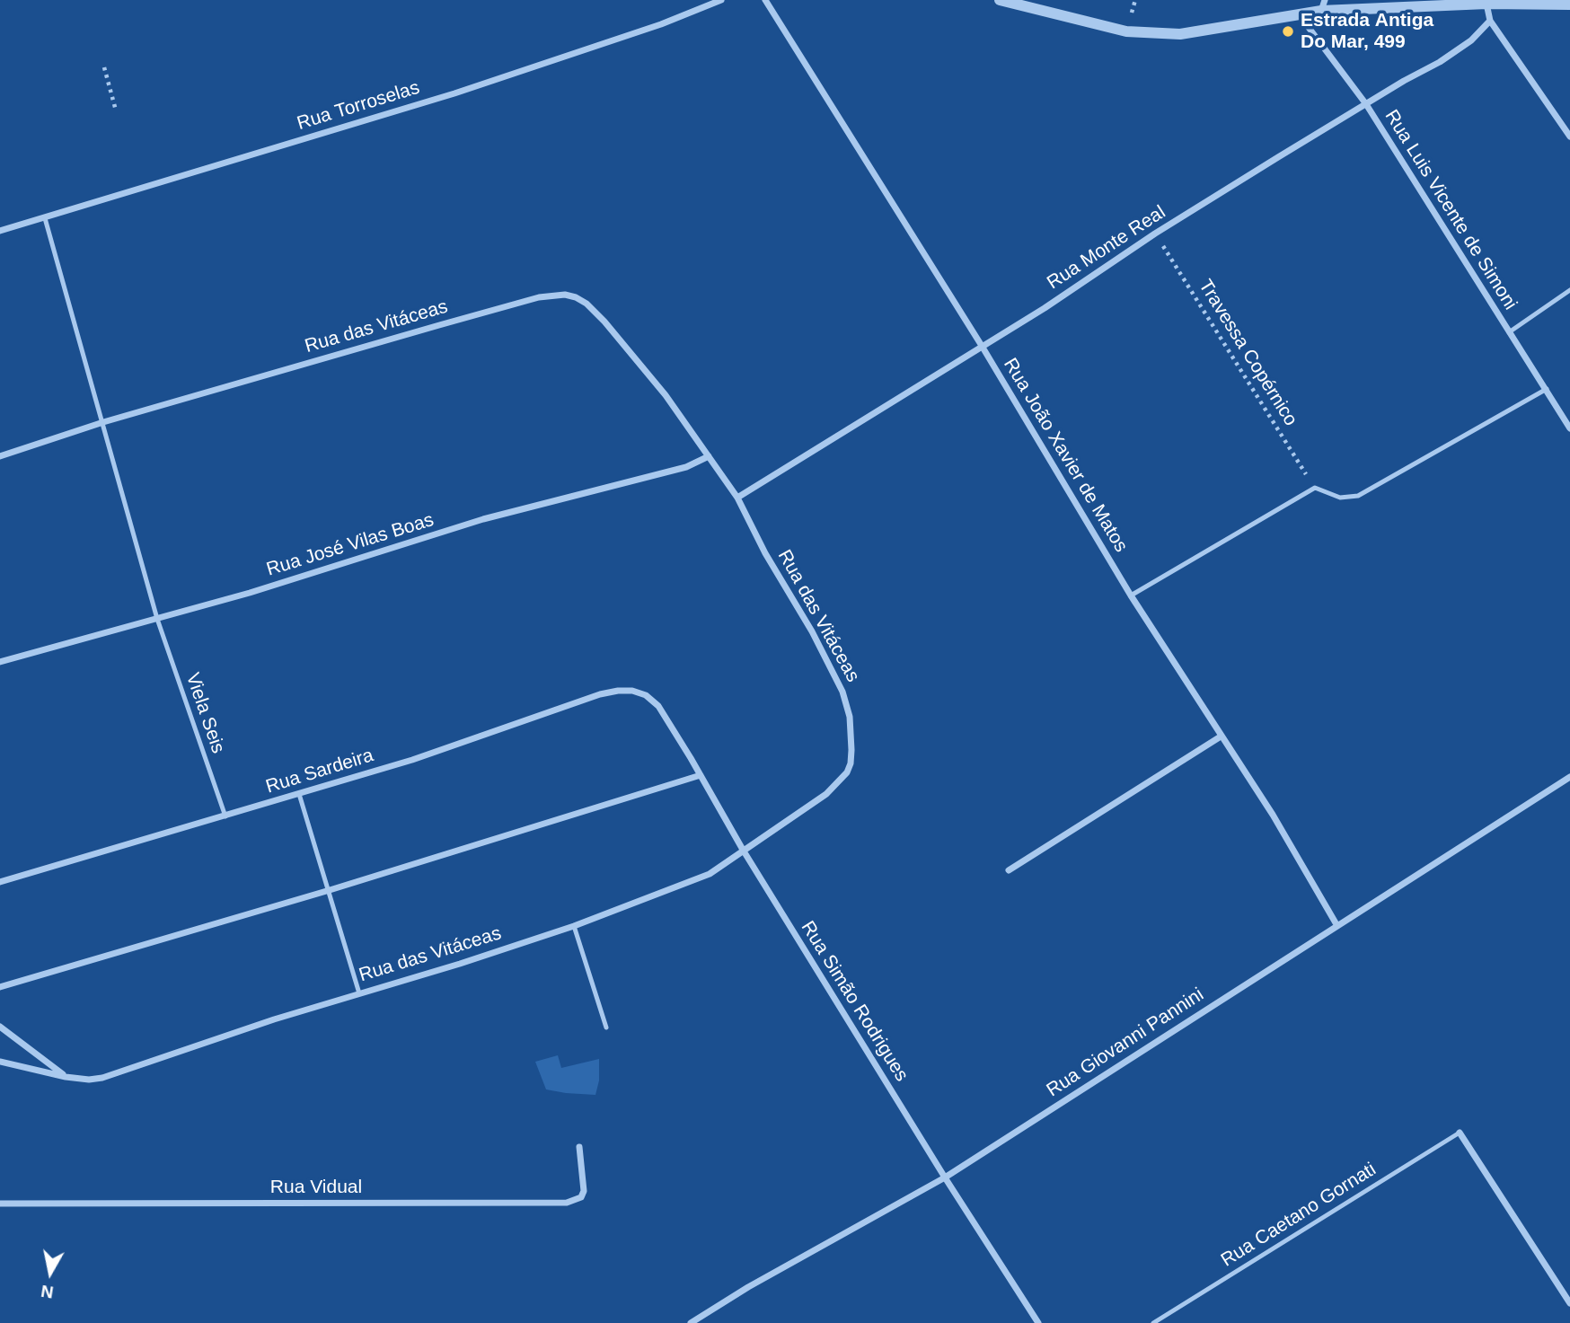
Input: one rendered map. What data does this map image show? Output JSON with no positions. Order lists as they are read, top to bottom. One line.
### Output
{"streets":{"street":["Rua Torroselas","Rua Luis Vicente de Simoni","Rua Monte Real","Rua das Vitáceas","Rua João Xavier de Matos","Rua José Vilas Boas","Rua Sardeira","Rua Simão Rodrigues","Rua Giovanni Pannini","Rua Vidual"],"lane":["Viela Seis","Rua Caetano Gornati"],"path":["Travessa Copérnico"]},"crossings":[["Rua Torroselas","Viela Seis"],["Rua Luis Vicente de Simoni","Rua Monte Real"],["Rua Monte Real","Rua das Vitáceas"],["Rua Monte Real","Travessa Copérnico"],["Rua Monte Real","Rua João Xavier de Matos"],["Rua das Vitáceas","Rua José Vilas Boas"],["Rua das Vitáceas","Viela Seis"],["Rua das Vitáceas","Rua Simão Rodrigues"],["Rua João Xavier de Matos","Rua Giovanni Pannini"],["Rua José Vilas Boas","Viela Seis"],["Viela Seis","Rua Sardeira"],["Rua Sardeira","Rua Simão Rodrigues"],["Rua Simão Rodrigues","Rua Giovanni Pannini"]],"places":["Estrada Antiga Do Mar, 499"],"north":"bottom"}
